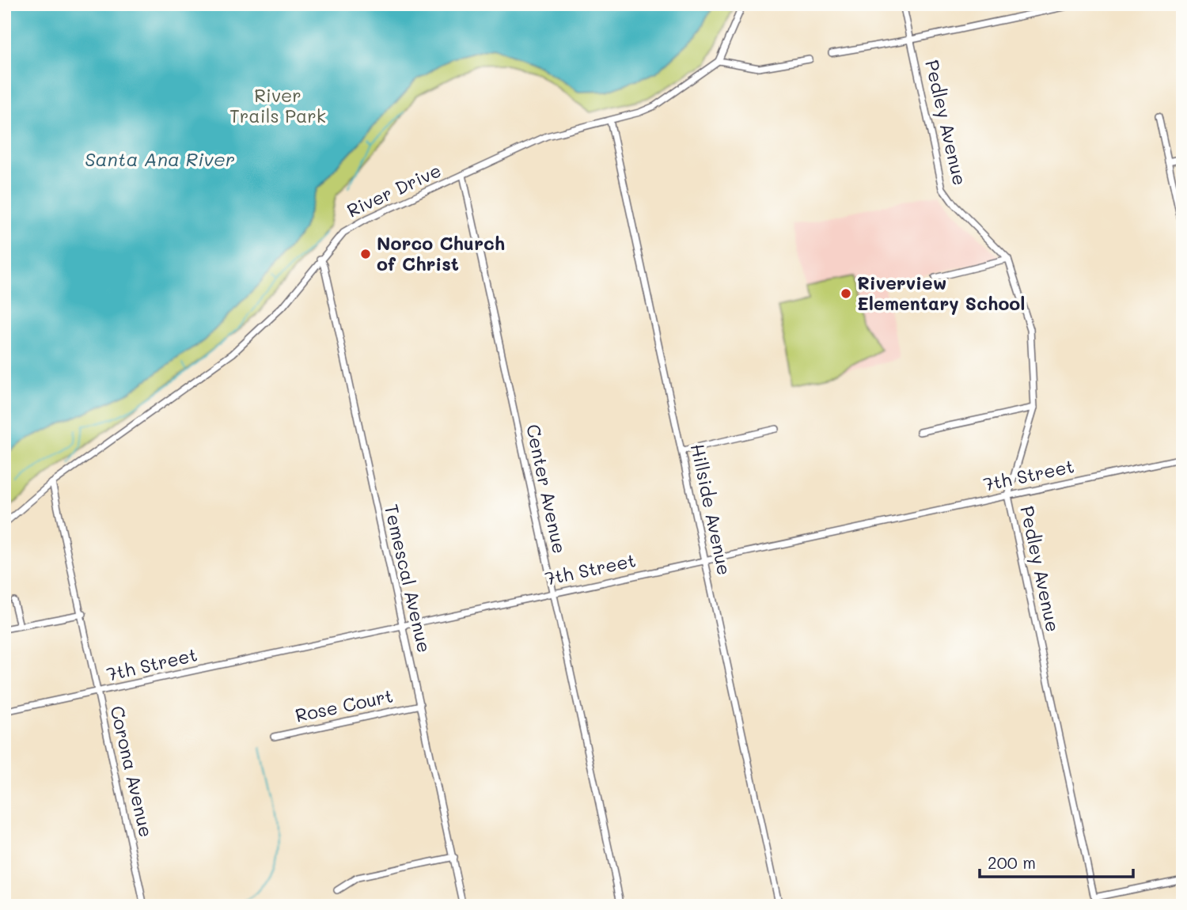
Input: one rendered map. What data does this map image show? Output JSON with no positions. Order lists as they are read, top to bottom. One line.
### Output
{"streets":{"street":["Pedley Avenue","River Drive","7th Street","Center Avenue","Hillside Avenue","Temescal Avenue","Rose Court","Corona Avenue"]},"crossings":[["Pedley Avenue","7th Street"],["River Drive","Center Avenue"],["River Drive","Hillside Avenue"],["River Drive","Temescal Avenue"],["River Drive","Corona Avenue"],["7th Street","Center Avenue"],["7th Street","Hillside Avenue"],["7th Street","Temescal Avenue"],["7th Street","Corona Avenue"],["Temescal Avenue","Rose Court"]],"water":["Santa Ana River"],"parks":["River Trails Park"],"places":["Norco Church of Christ","Riverview Elementary School"],"scale_bar":"200 m"}
